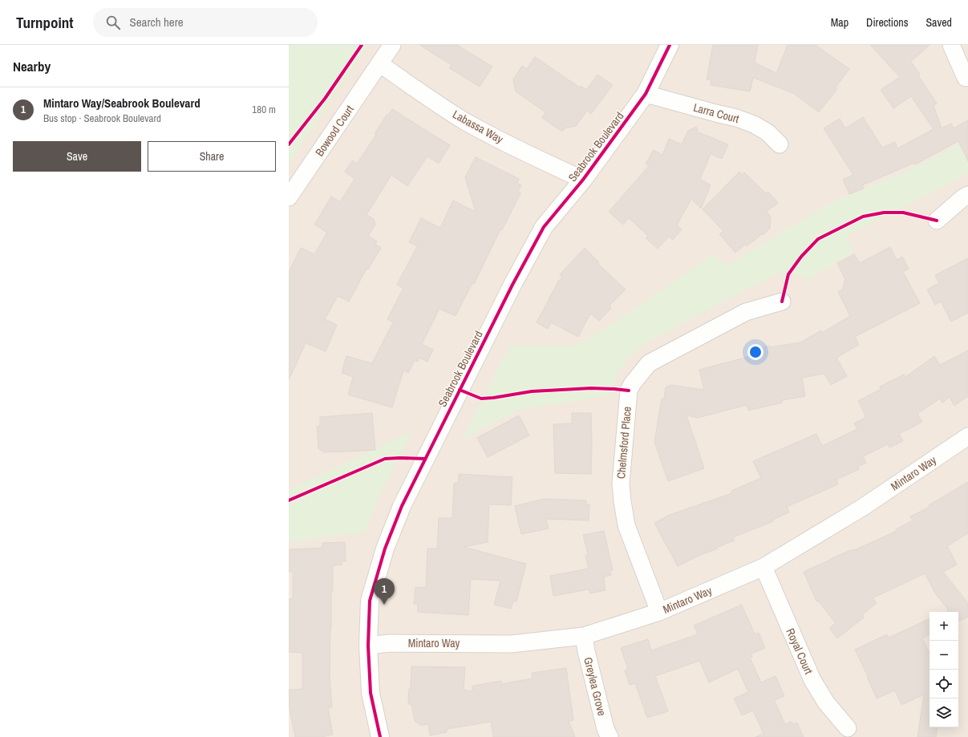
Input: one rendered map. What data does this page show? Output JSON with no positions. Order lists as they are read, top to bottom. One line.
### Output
{"streets":{"street":["Larra Court","Labassa Way","Bowood Court","Seabrook Boulevard","Chelmsford Place","Mintaro Way","Royal Court","Greylea Grove"]},"crossings":[["Larra Court","Seabrook Boulevard"],["Labassa Way","Bowood Court"],["Labassa Way","Seabrook Boulevard"],["Seabrook Boulevard","Mintaro Way"],["Chelmsford Place","Mintaro Way"],["Mintaro Way","Royal Court"],["Mintaro Way","Greylea Grove"]],"page":{"header":"Turnpoint","search":"Search here","nav":["Map","Directions","Saved"],"heading":"Nearby","list":[{"mark":"1","name":"Mintaro Way/Seabrook Boulevard","note":"Bus stop · Seabrook Boulevard","value":"180 m"}],"buttons":["Save","Share"],"pins":"1","map_buttons":["+","−"]}}
